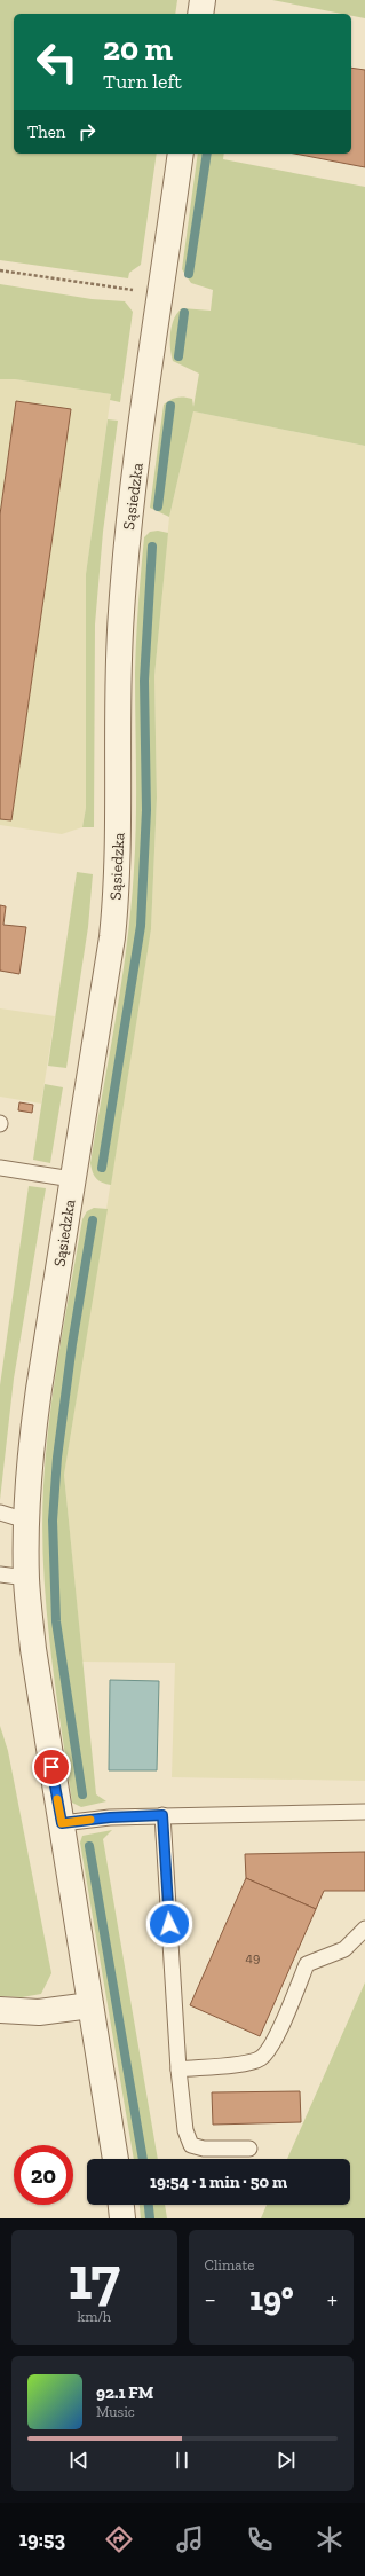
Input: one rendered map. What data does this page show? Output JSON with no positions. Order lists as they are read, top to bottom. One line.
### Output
{"streets":{"street":["Sąsiedzka"]},"house_numbers":["49"],"page":{"turn":["20 m","Turn left"],"then":"Then","limit":"20","trip":"19:54 · 1 min · 50 m","tile":[["17","km/h"],"Climate"],"heat":["−","19°","+"],"song":["92.1 FM","Music"],"tabs":"19:53"}}
